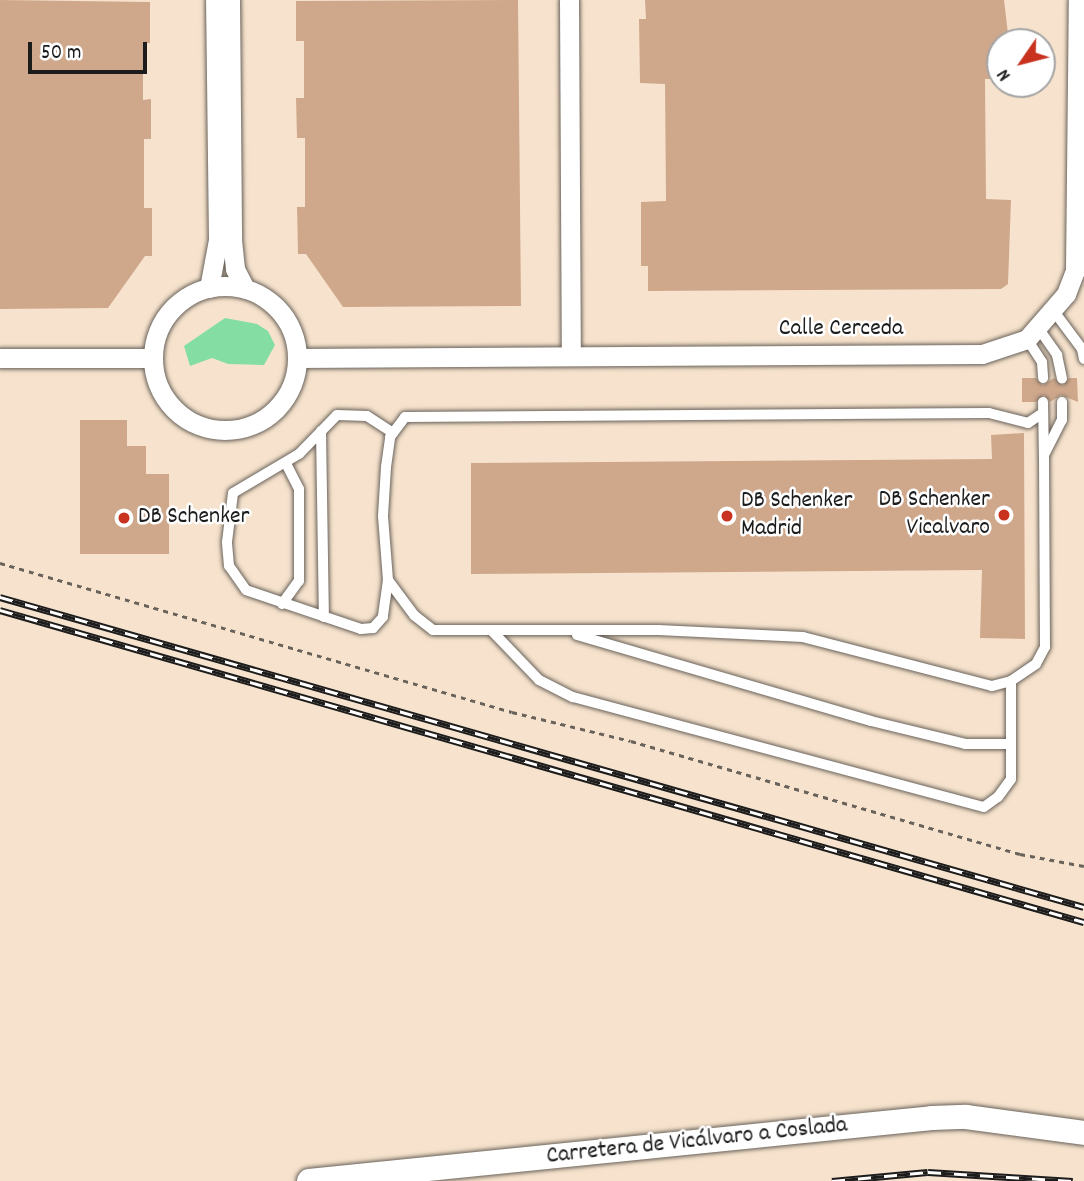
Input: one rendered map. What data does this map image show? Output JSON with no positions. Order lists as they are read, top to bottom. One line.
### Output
{"streets":{"street":["Calle Cerceda","Carretera de Vicálvaro a Coslada"]},"places":["DB Schenker Vicalvaro","DB Schenker Madrid","DB Schenker"],"scale_bar":"50 m","north":"bottom left"}
